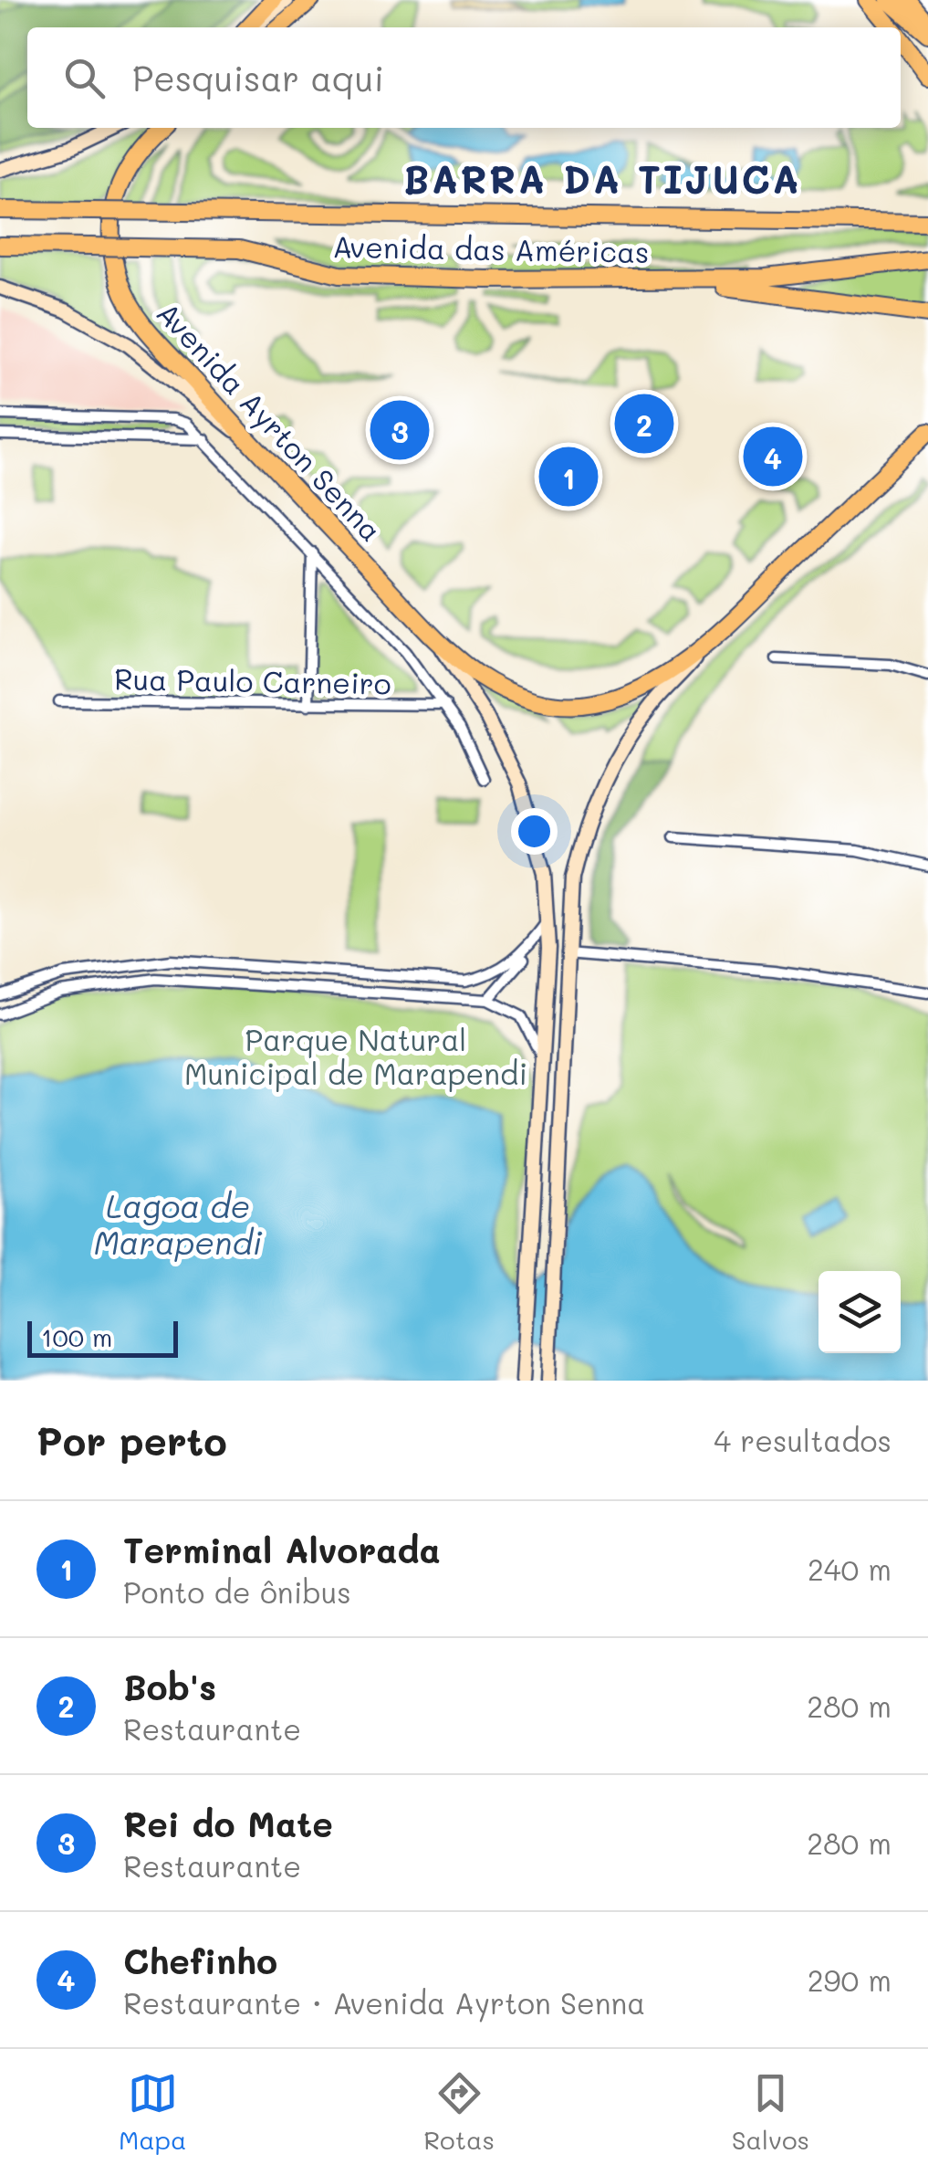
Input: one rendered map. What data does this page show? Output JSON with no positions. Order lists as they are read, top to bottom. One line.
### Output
{"streets":{"highway":["Avenida das Américas","Avenida Ayrton Senna"],"street":["Rua Paulo Carneiro"]},"districts":["BARRA DA TIJUCA"],"water":["Lagoa de Marapendi"],"parks":["Parque Natural Municipal de Marapendi"],"scale_bar":"100 m","page":{"search":"Pesquisar aqui","pins":["2","3","4","1"],"scale":"100 m","heading":["Por perto","4 resultados"],"list":[{"mark":"1","name":"Terminal Alvorada","note":"Ponto de ônibus","value":"240 m"},{"mark":"2","name":"Bob's","note":"Restaurante","value":"280 m"},{"mark":"3","name":"Rei do Mate","note":"Restaurante","value":"280 m"},{"mark":"4","name":"Chefinho","note":"Restaurante · Avenida Ayrton Senna","value":"290 m"}],"nav":["Mapa","Rotas","Salvos"]}}
